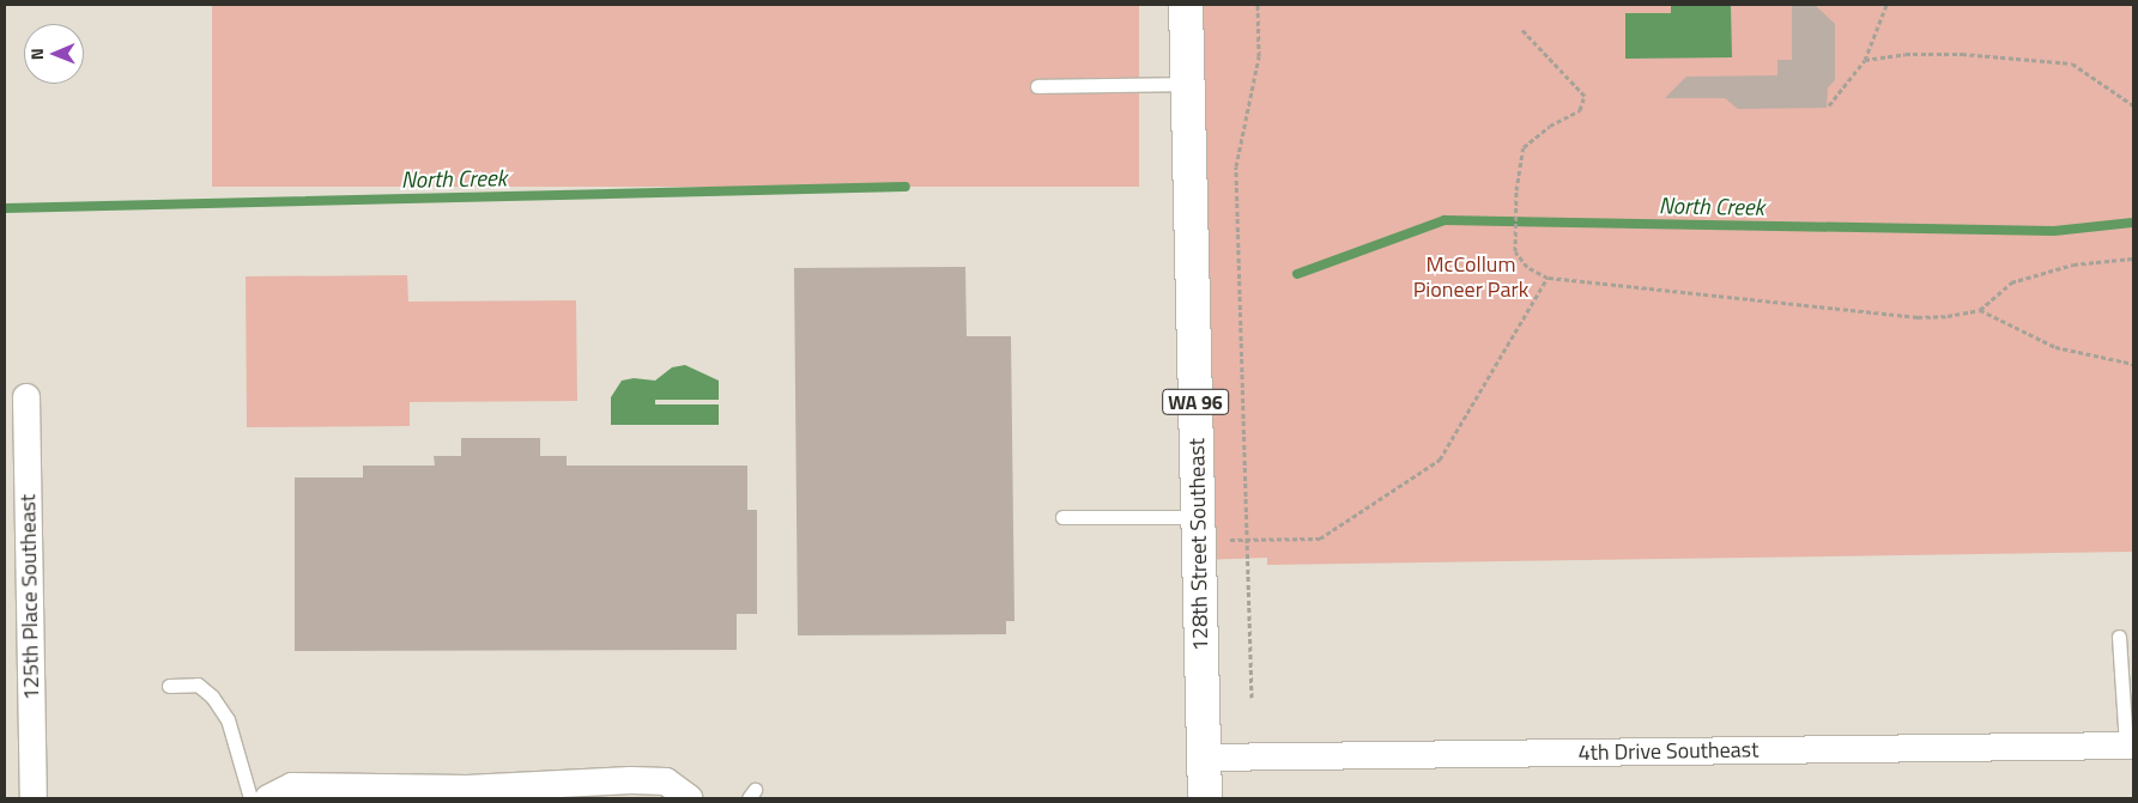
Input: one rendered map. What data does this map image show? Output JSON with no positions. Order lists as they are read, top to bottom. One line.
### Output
{"streets":{"main road":["WA 96","128th Street Southeast"],"street":["125th Place Southeast","4th Drive Southeast"]},"crossings":[["128th Street Southeast","4th Drive Southeast"]],"water":["North Creek"],"parks":["McCollum Pioneer Park"],"north":"left"}
